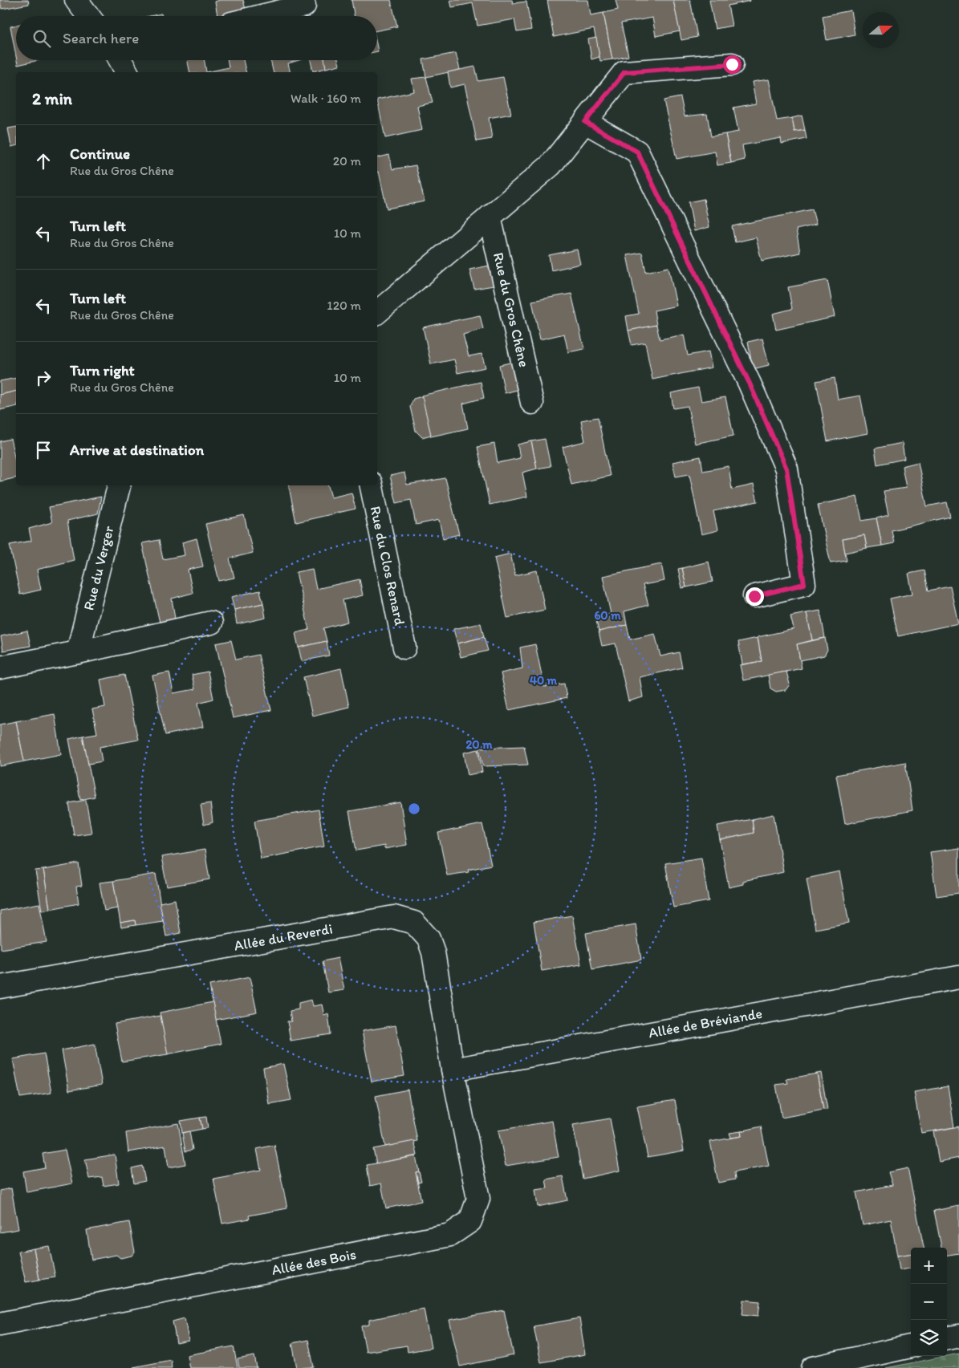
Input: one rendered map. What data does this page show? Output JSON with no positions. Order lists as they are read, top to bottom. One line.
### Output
{"streets":{"street":["Rue du Gros Chêne","Rue du Clos Renard","Rue du Verger","Allée du Reverdi","Allée de Bréviande","Allée des Bois"]},"crossings":[["Allée du Reverdi","Allée de Bréviande"],["Allée du Reverdi","Allée des Bois"],["Allée de Bréviande","Allée des Bois"]],"north":"right","page":{"search":"Search here","heading":["2 min","Walk · 160 m"],"list":[["Continue","Rue du Gros Chêne","20 m"],["Turn left","Rue du Gros Chêne","10 m"],["Turn left","Rue du Gros Chêne","120 m"],["Turn right","Rue du Gros Chêne","10 m"],"Arrive at destination"],"map_buttons":["+","−"]},"rings":["60 m","40 m","20 m"]}
